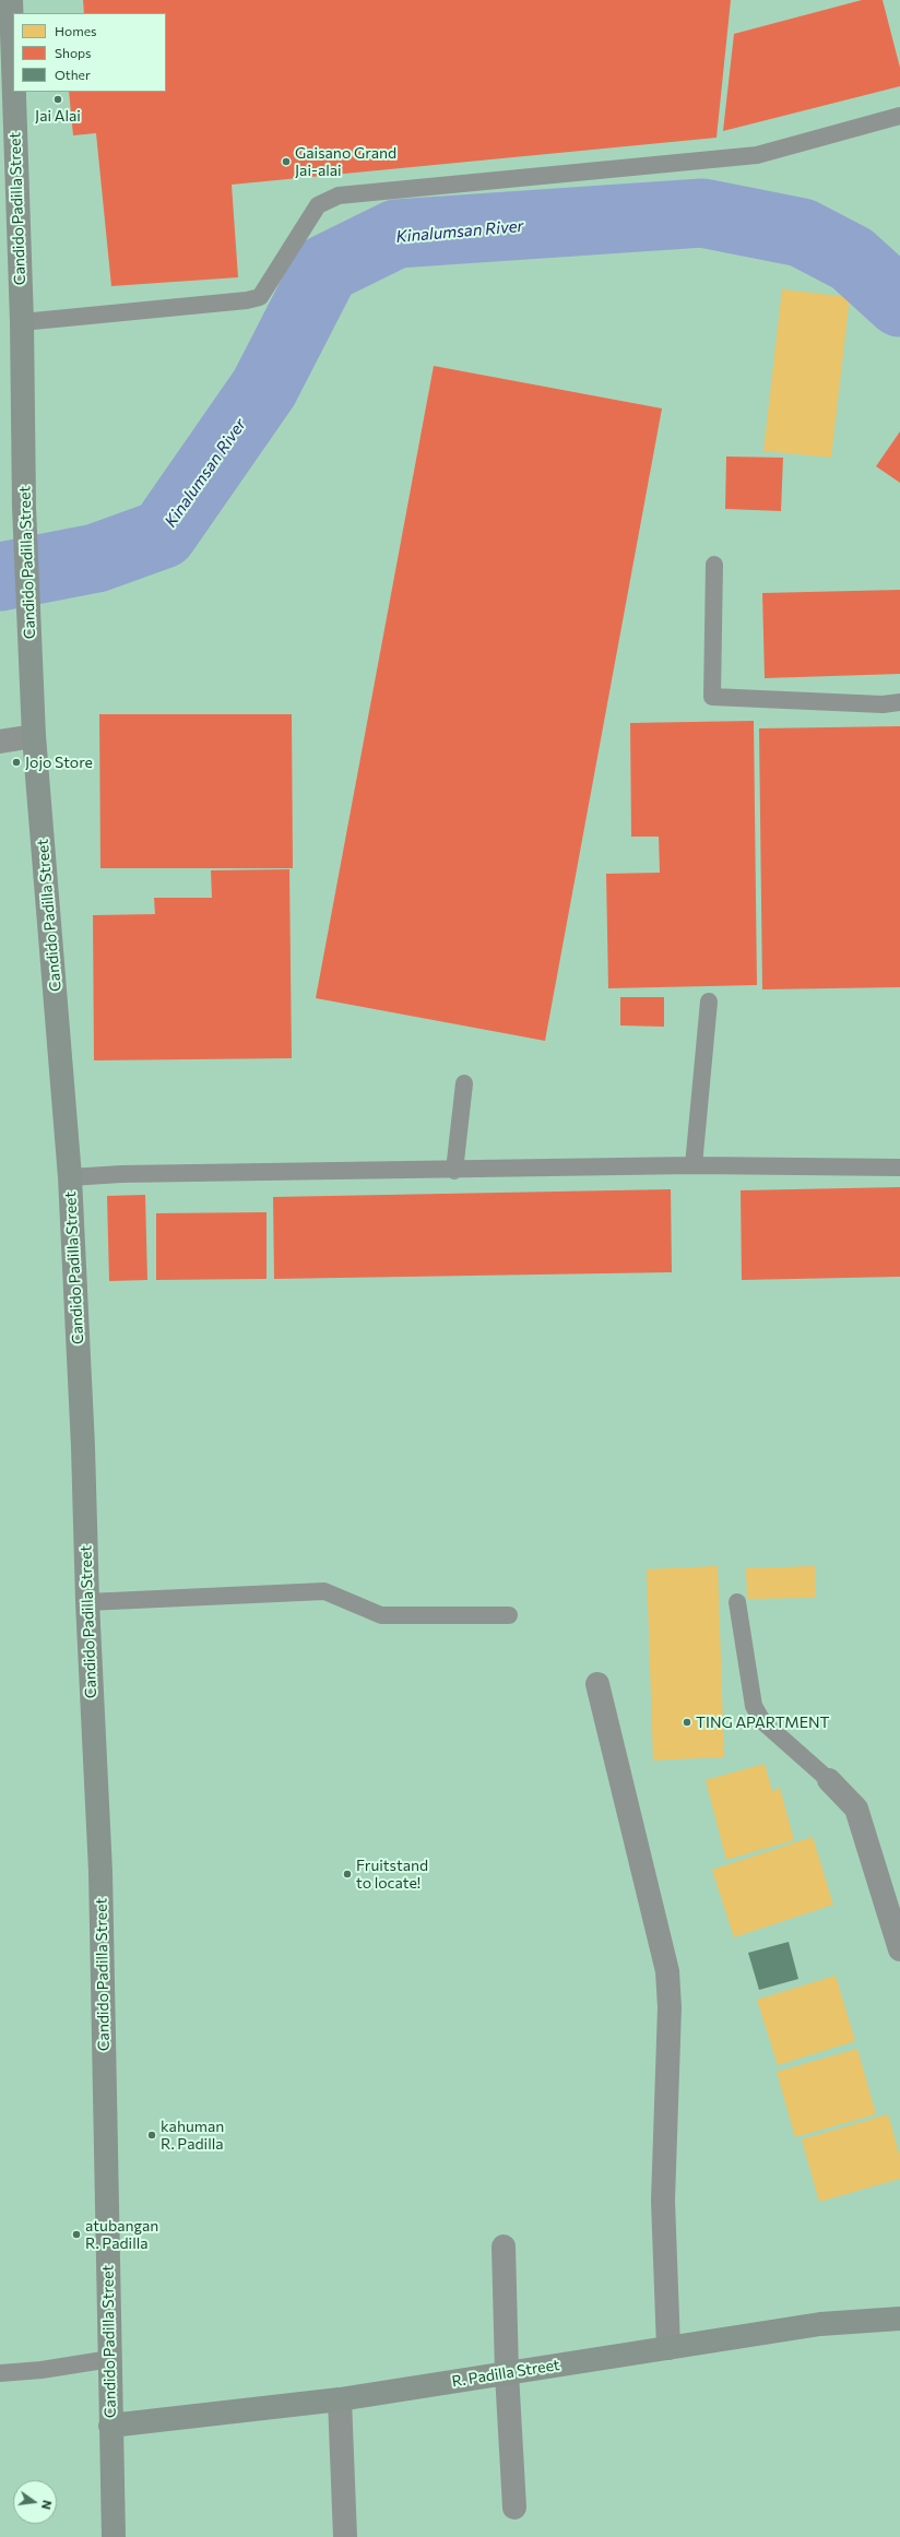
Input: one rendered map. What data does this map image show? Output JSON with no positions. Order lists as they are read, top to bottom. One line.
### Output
{"streets":{"main road":["Candido Padilla Street","R. Padilla Street"]},"crossings":[["Candido Padilla Street","R. Padilla Street"]],"water":["Kinalumsan River"],"places":["Jai Alai","Gaisano Grand Jai-alai","Jojo Store","TING APARTMENT","Fruitstand to locate!","kahuman R. Padilla","atubangan R. Padilla"],"legend":["Homes","Shops","Other"],"north":"right"}
